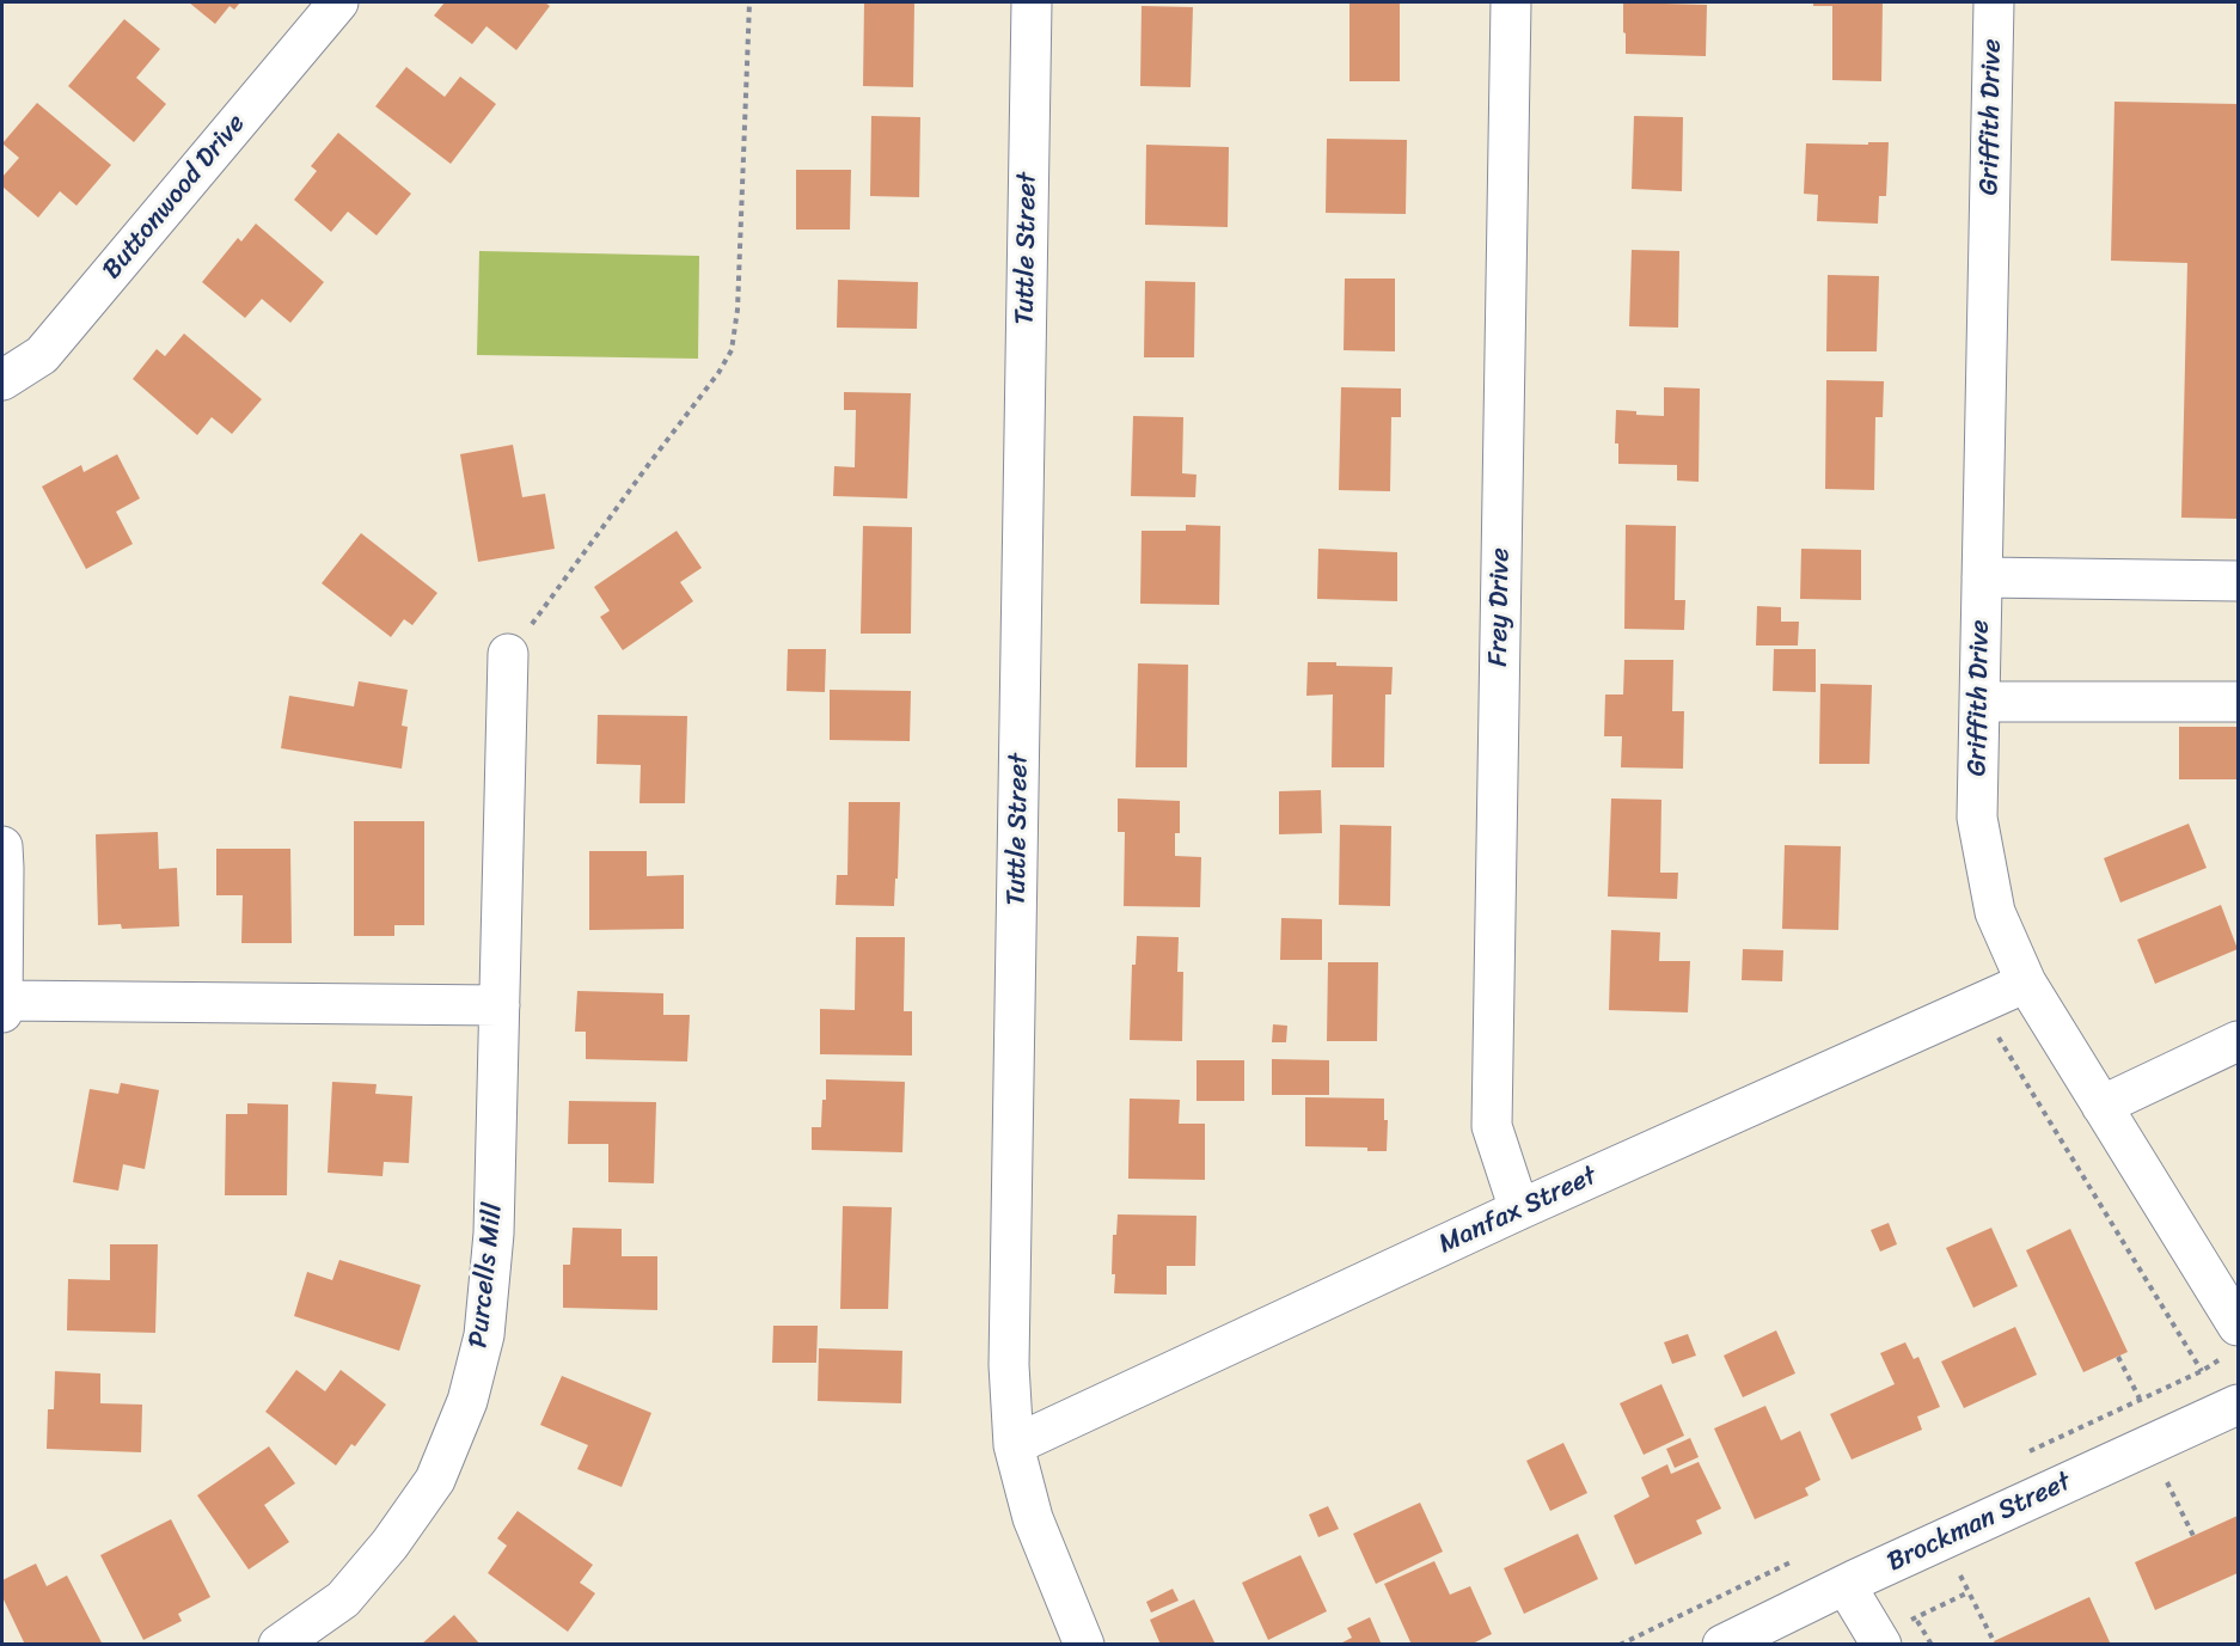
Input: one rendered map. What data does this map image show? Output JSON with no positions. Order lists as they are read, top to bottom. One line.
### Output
{"streets":{"street":["Griffith Drive","Buttonwood Drive","Tuttle Street","Frey Drive","Manfax Street","Purcells Mill","Brockman Street"]},"crossings":[["Griffith Drive","Manfax Street"],["Tuttle Street","Manfax Street"],["Frey Drive","Manfax Street"]]}
